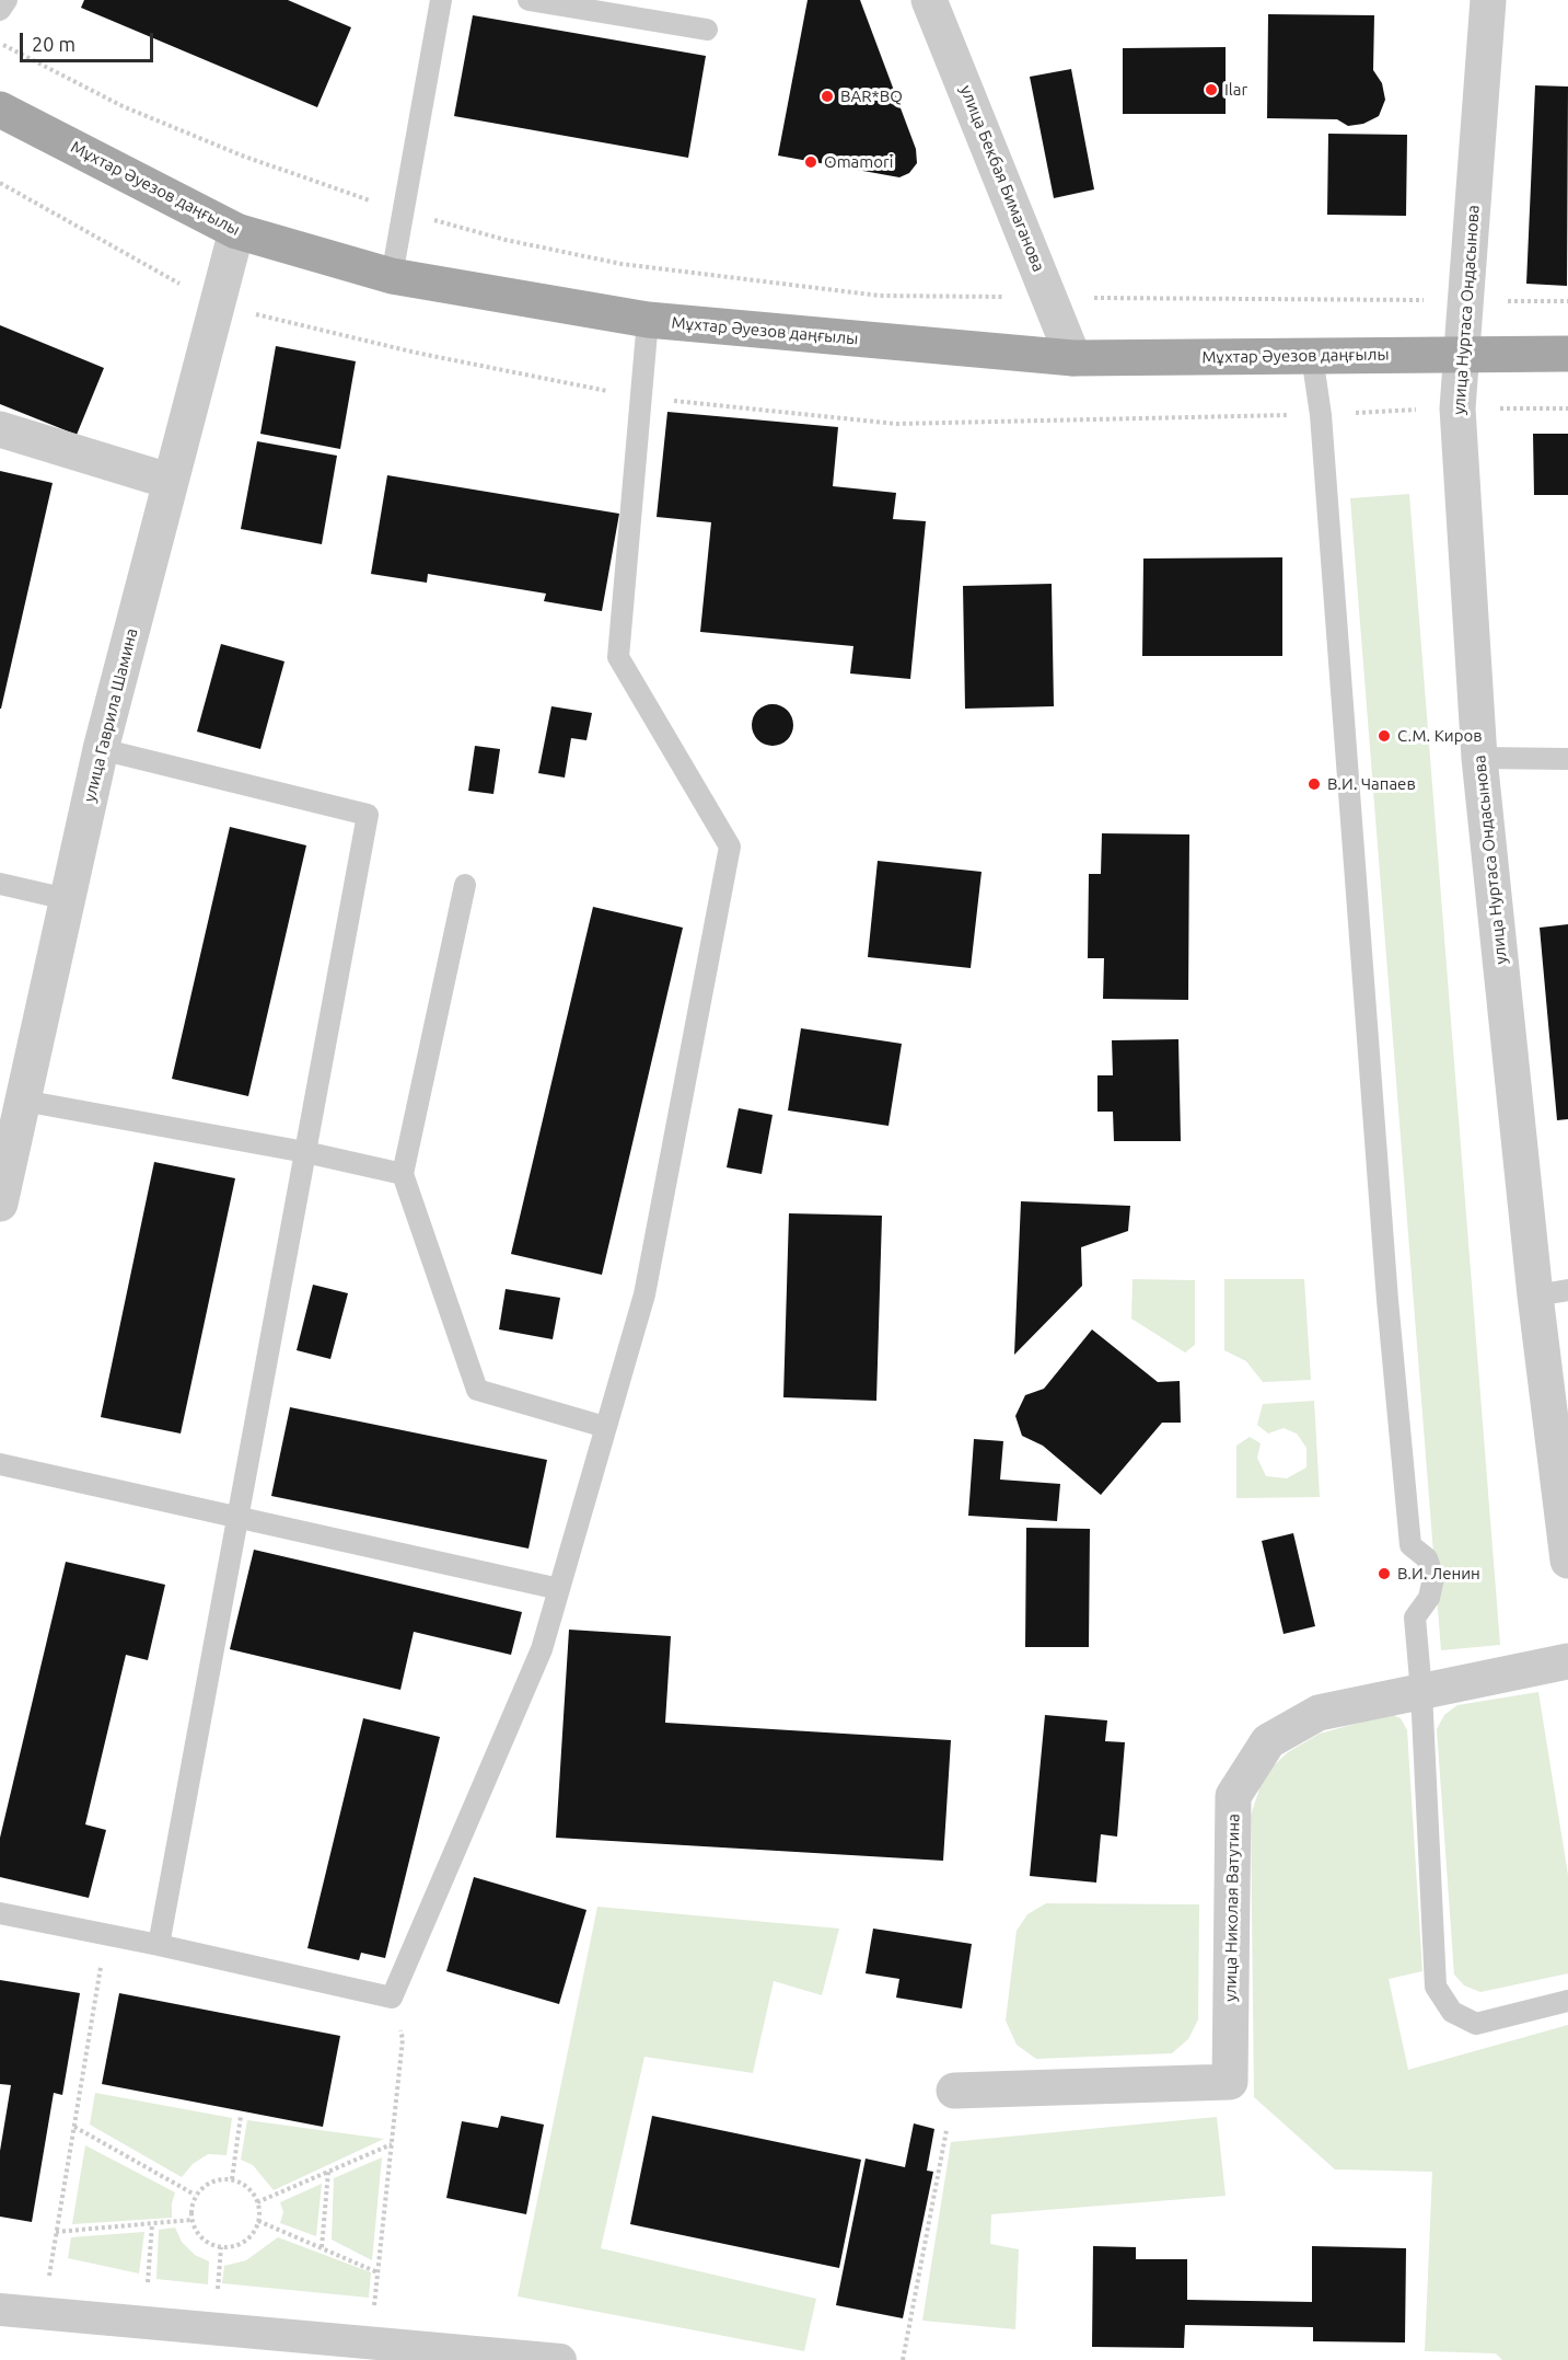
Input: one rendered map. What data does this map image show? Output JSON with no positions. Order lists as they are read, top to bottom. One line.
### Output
{"streets":{"main road":["Мұхтар Әуезов даңғылы"],"street":["улица Бекбая Бимаганова","улица Нуртаса Ондасынова","улица Гаврила Шамина","улица Николая Ватутина"]},"crossings":[["улица Бекбая Бимаганова","Мұхтар Әуезов даңғылы"],["Мұхтар Әуезов даңғылы","улица Нуртаса Ондасынова"],["Мұхтар Әуезов даңғылы","улица Гаврила Шамина"]],"places":["Ilar","BAR*BQ","Omamori","С.М. Киров","В.И. Чапаев","В.И. Ленин"],"scale_bar":"20 m"}
